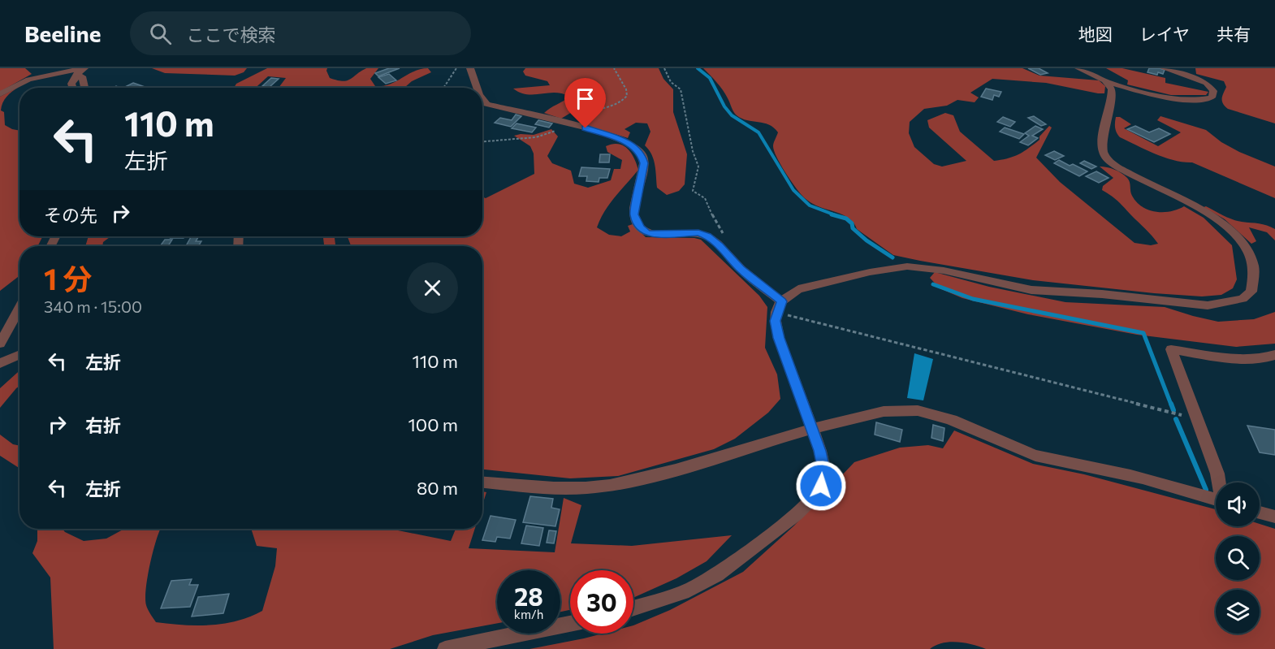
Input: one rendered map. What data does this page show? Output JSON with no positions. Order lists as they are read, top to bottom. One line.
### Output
{"page":{"header":"Beeline","search":"ここで検索","nav":["地図","レイヤ","共有"],"turn":["110 m","左折"],"then":"その先","heading":["1 分","340 m · 15:00"],"list":[{"name":"左折","value":"110 m"},{"name":"右折","value":"100 m"},{"name":"左折","value":"80 m"}],"speed":"28 km/h","limit":"30"}}
